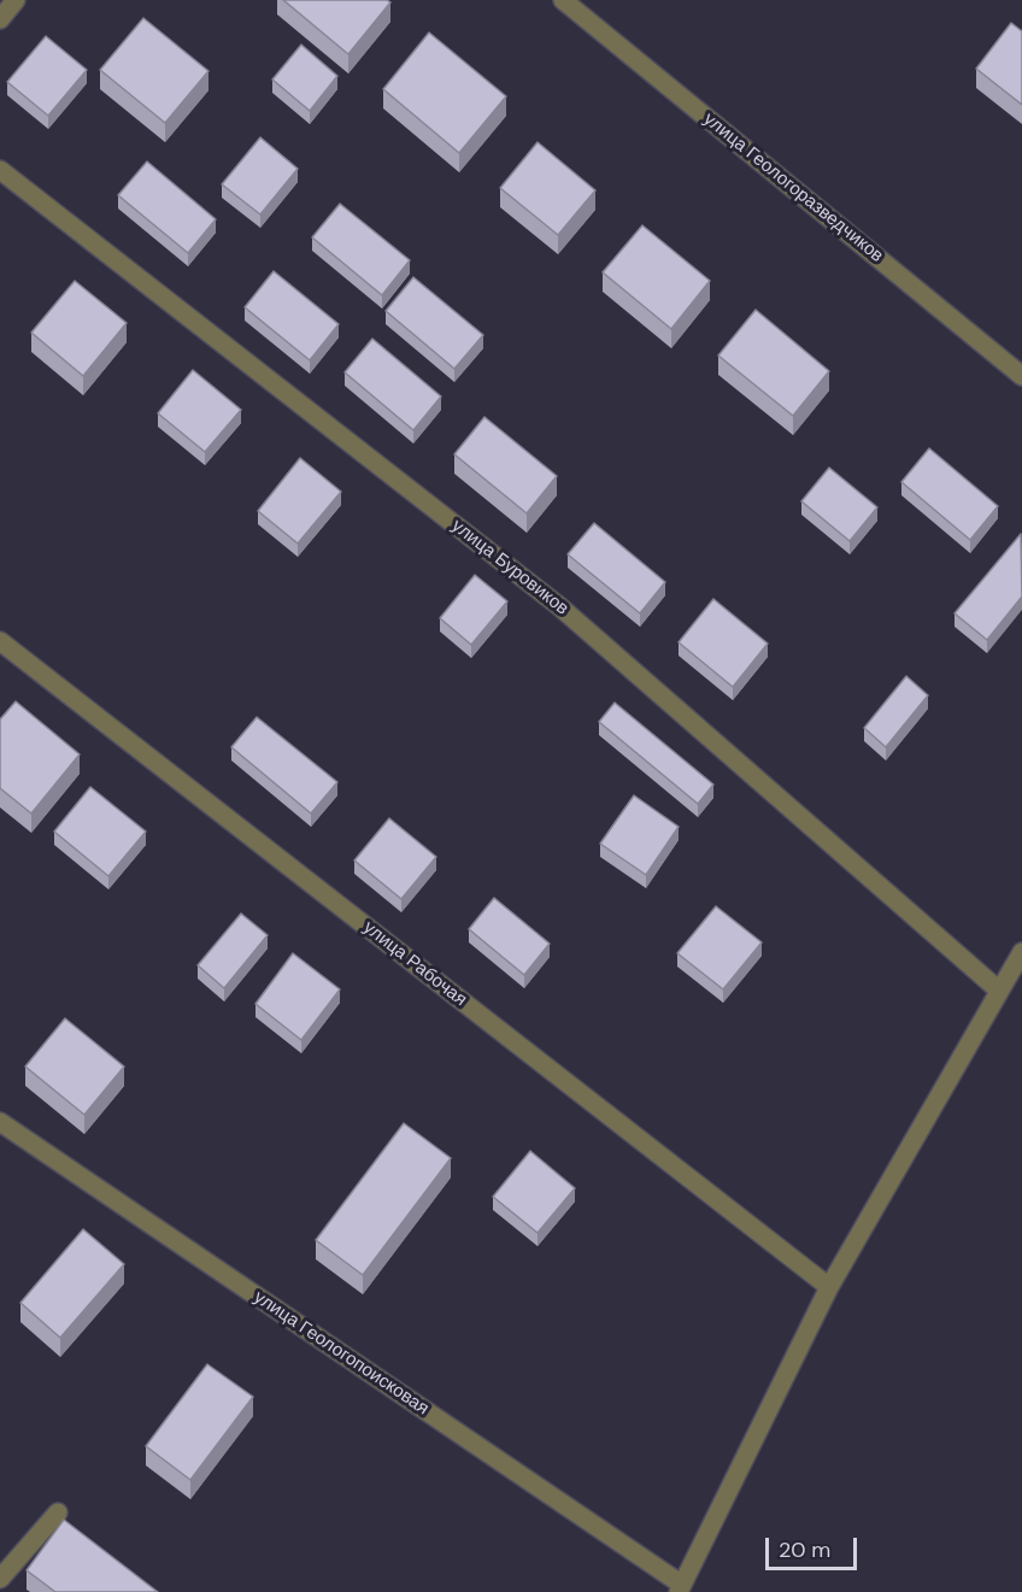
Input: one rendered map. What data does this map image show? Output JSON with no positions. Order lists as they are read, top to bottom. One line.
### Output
{"streets":{"street":["улица Геологоразведчиков","улица Буровиков","улица Рабочая","улица Геологопоисковая"]},"scale_bar":"20 m"}
